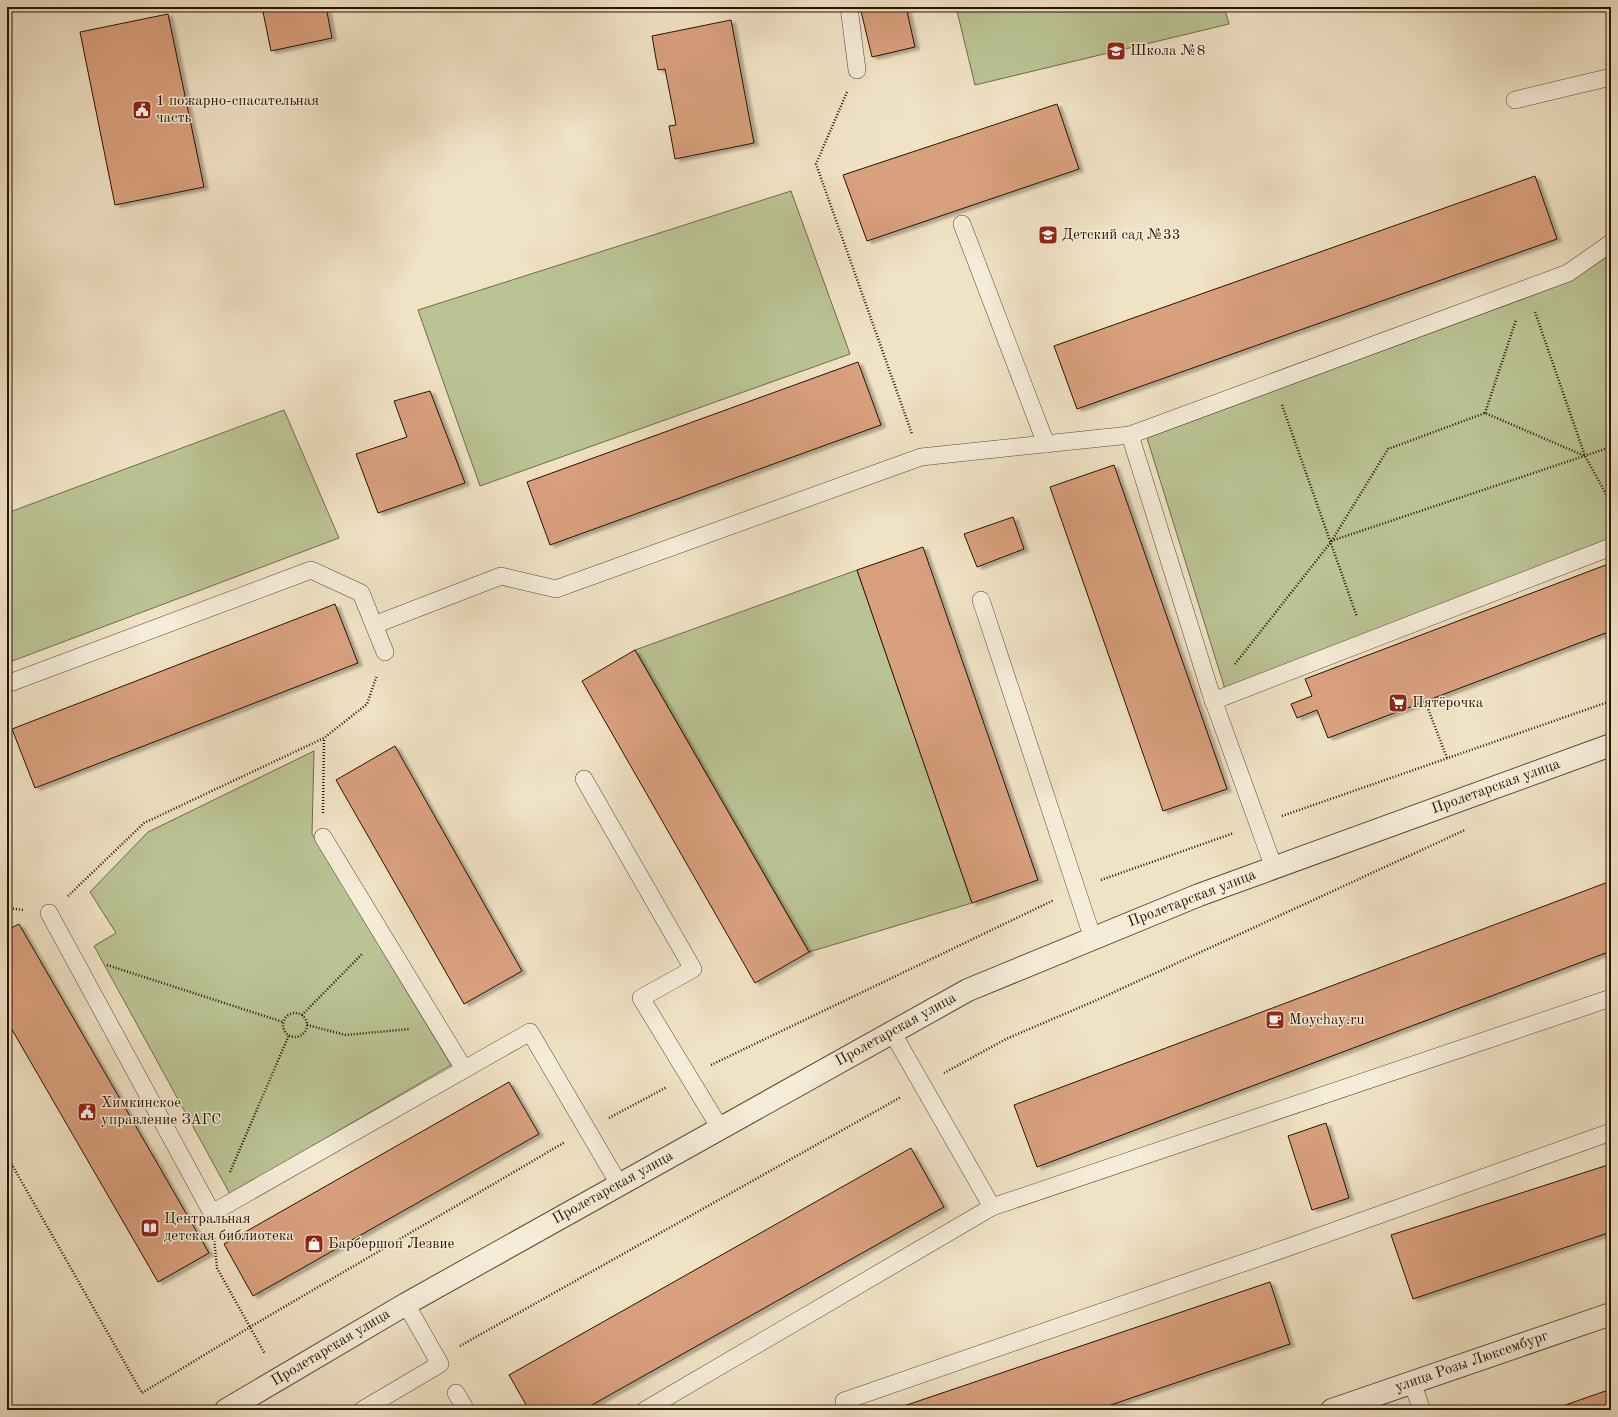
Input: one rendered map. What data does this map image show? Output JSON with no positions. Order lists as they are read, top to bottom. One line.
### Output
{"streets":{"street":["Пролетарская улица","улица Розы Люксембург"]},"places":{"school or university":["Школа №8","Детский сад №33"],"public building":["1 пожарно-спасательная часть","Химкинское управление ЗАГС"],"supermarket":["Пятёрочка"],"cafe":["Moychay.ru"],"library":["Центральная детская библиотека"],"shop":["Барбершоп Лезвие"]}}
